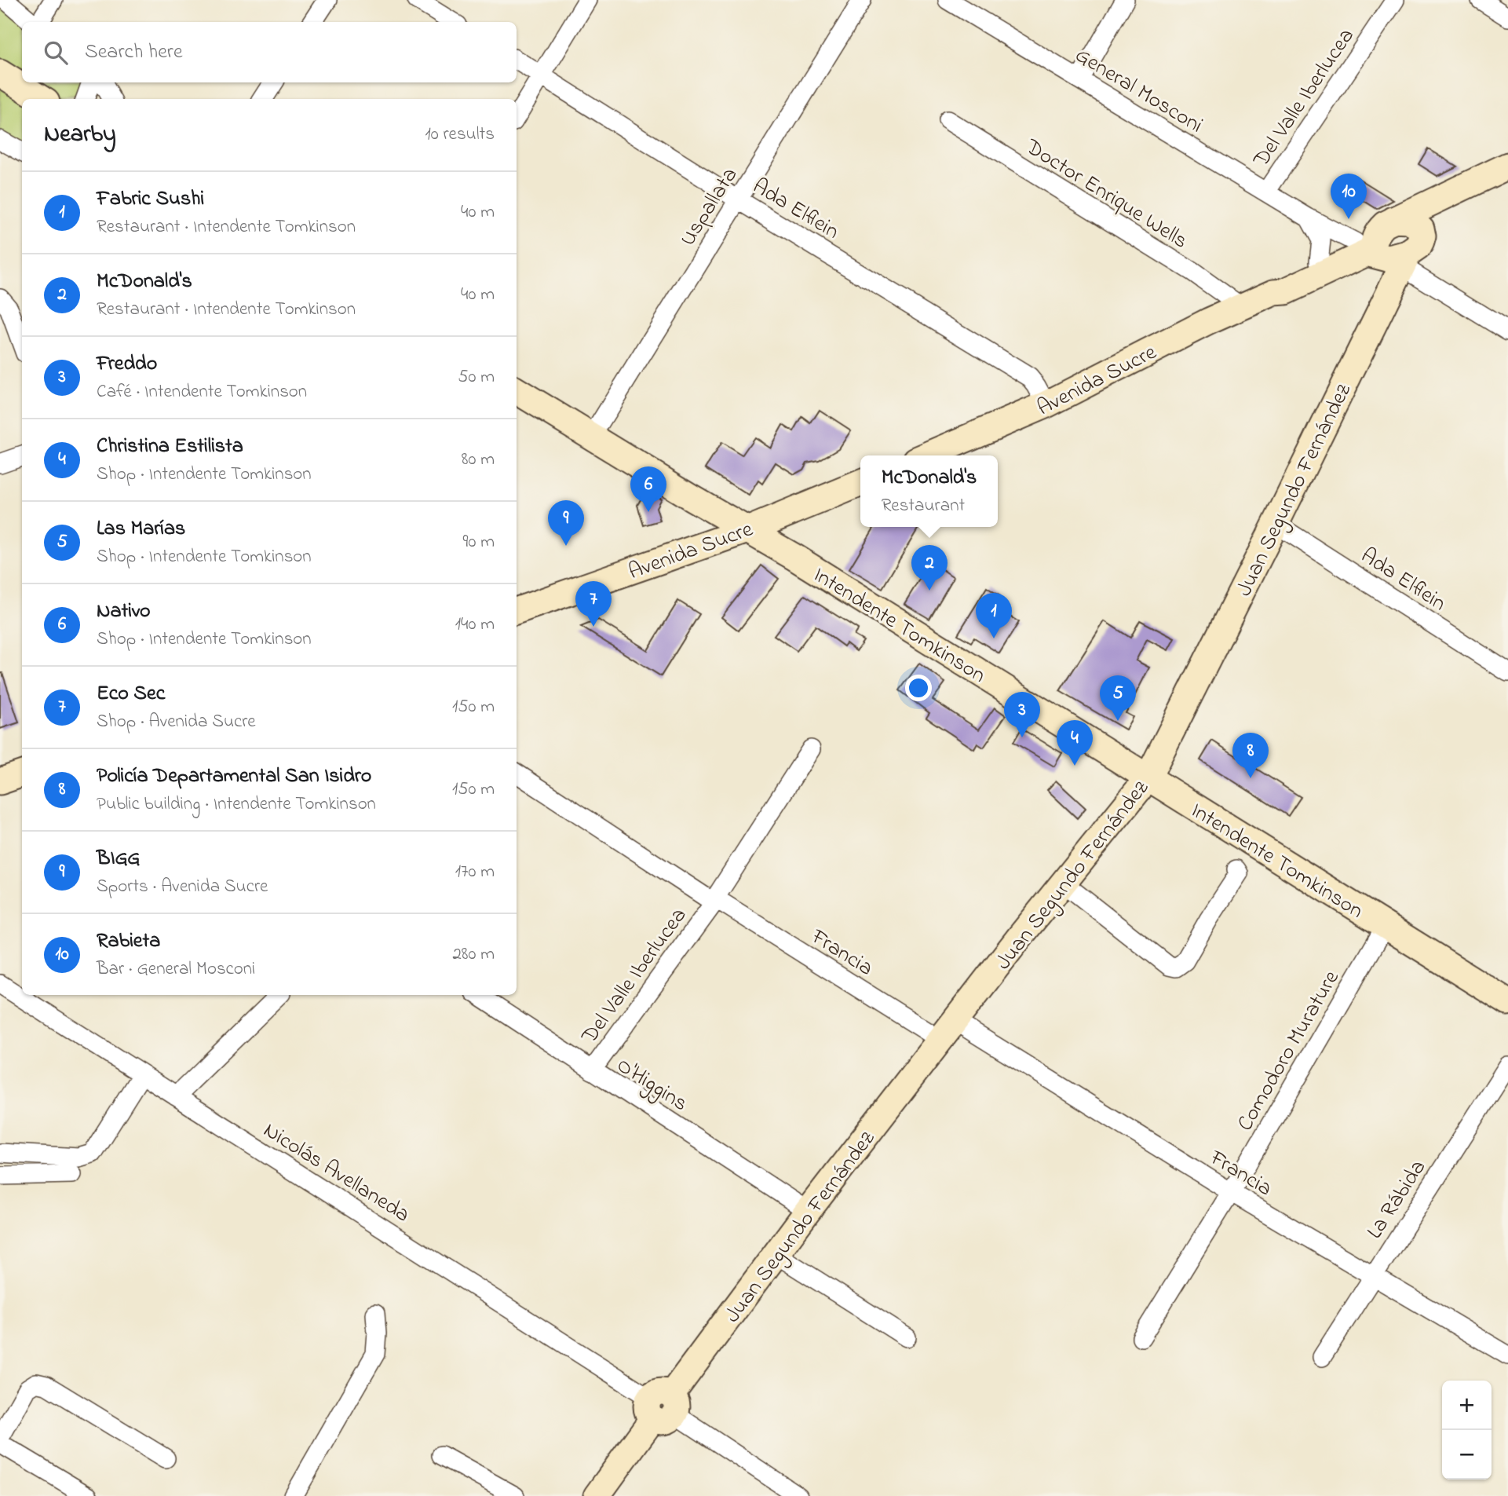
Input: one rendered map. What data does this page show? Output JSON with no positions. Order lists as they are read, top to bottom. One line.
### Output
{"streets":{"main road":["Avenida Sucre","Juan Segundo Fernández","Intendente Tomkinson"],"street":["General Mosconi","Del Valle Iberlucea","Doctor Enrique Wells","Uspallata","Ada Elflein","Francia","Comodoro Murature","O'Higgins","Nicolás Avellaneda","La Rábida"]},"crossings":[["General Mosconi","Del Valle Iberlucea"],["General Mosconi","Avenida Sucre"],["General Mosconi","Juan Segundo Fernández"],["Del Valle Iberlucea","Francia"],["Del Valle Iberlucea","O'Higgins"],["Doctor Enrique Wells","Avenida Sucre"],["Uspallata","Ada Elflein"],["Uspallata","Intendente Tomkinson"],["Ada Elflein","Avenida Sucre"],["Ada Elflein","Juan Segundo Fernández"],["Avenida Sucre","Juan Segundo Fernández"],["Avenida Sucre","Intendente Tomkinson"],["Juan Segundo Fernández","Intendente Tomkinson"],["Juan Segundo Fernández","Francia"],["Juan Segundo Fernández","O'Higgins"],["Juan Segundo Fernández","Nicolás Avellaneda"],["Intendente Tomkinson","Comodoro Murature"],["Francia","Comodoro Murature"],["Francia","La Rábida"]],"page":{"search":"Search here","heading":["Nearby","10 results"],"list":[{"mark":"1","name":"Fabric Sushi","note":"Restaurant · Intendente Tomkinson","value":"40 m"},{"mark":"2","name":"McDonald's","note":"Restaurant · Intendente Tomkinson","value":"40 m"},{"mark":"3","name":"Freddo","note":"Café · Intendente Tomkinson","value":"50 m"},{"mark":"4","name":"Christina Estilista","note":"Shop · Intendente Tomkinson","value":"80 m"},{"mark":"5","name":"Las Marías","note":"Shop · Intendente Tomkinson","value":"90 m"},{"mark":"6","name":"Nativo","note":"Shop · Intendente Tomkinson","value":"140 m"},{"mark":"7","name":"Eco Sec","note":"Shop · Avenida Sucre","value":"150 m"},{"mark":"8","name":"Policía Departamental San Isidro","note":"Public building · Intendente Tomkinson","value":"150 m"},{"mark":"9","name":"BIGG","note":"Sports · Avenida Sucre","value":"170 m"},{"mark":"10","name":"Rabieta","note":"Bar · General Mosconi","value":"280 m"}],"pins":["10","6","9","2","7","1","5","3","4","8"],"popup":["McDonald's","Restaurant"],"map_buttons":["+","−"]}}
